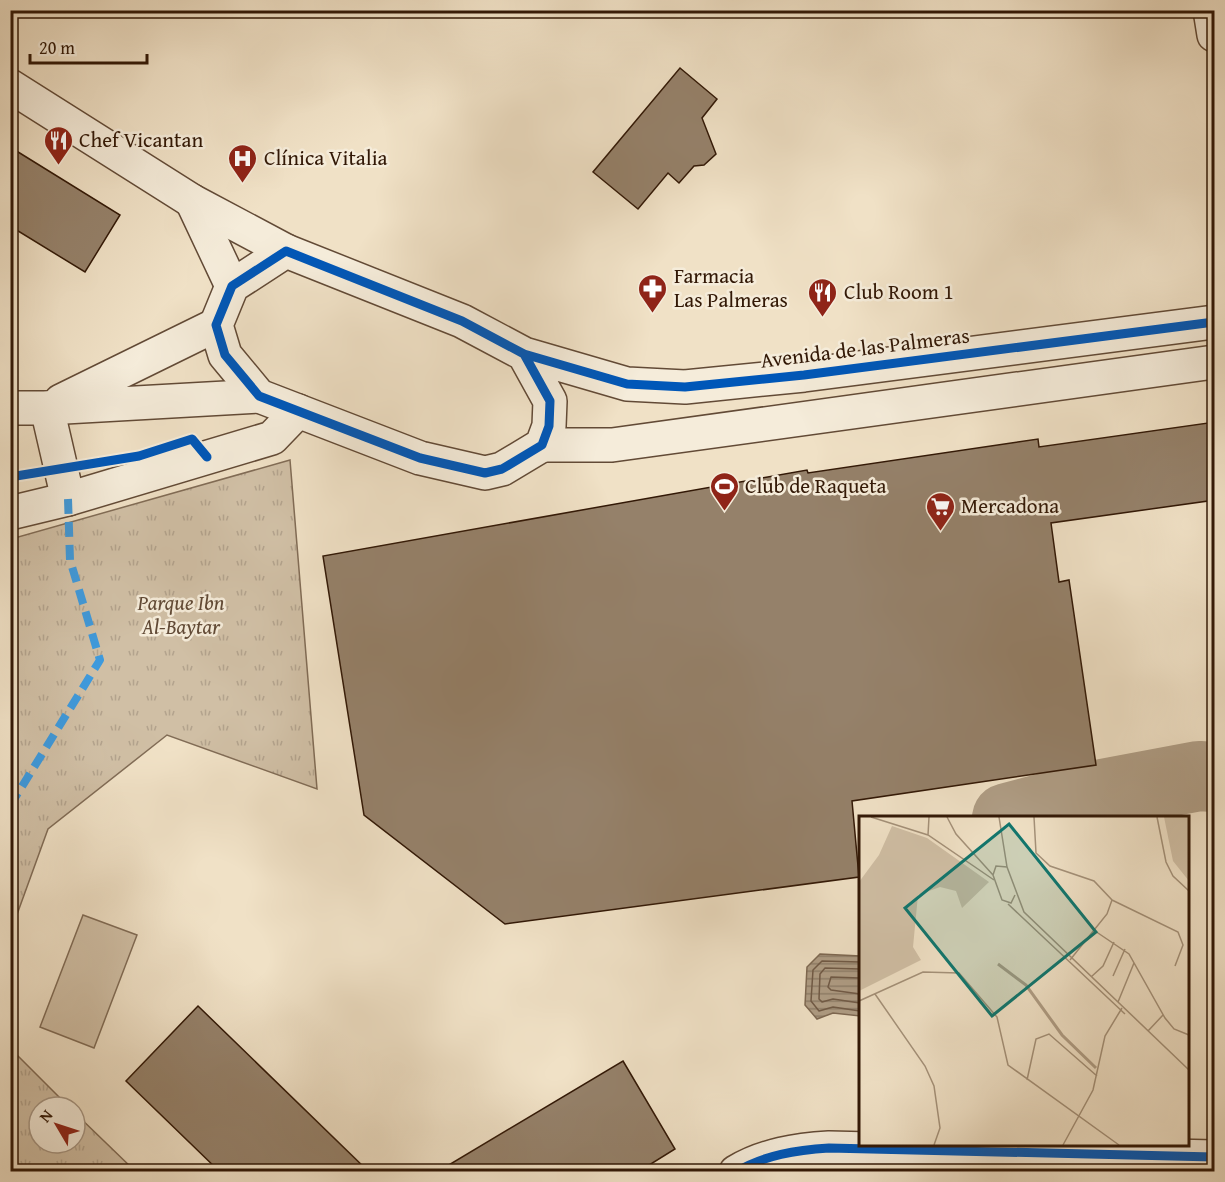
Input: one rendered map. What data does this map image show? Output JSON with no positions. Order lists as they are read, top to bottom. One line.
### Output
{"streets":{"street":["Avenida de las Palmeras"]},"parks":["Parque Ibn Al-Baytar"],"places":{"restaurant":["Chef Vicantan","Club Room 1"],"hospital":["Clínica Vitalia"],"pharmacy":["Farmacia Las Palmeras"],"sports":["Club de Raqueta"],"supermarket":["Mercadona"]},"scale_bar":"20 m","north":"top left"}
